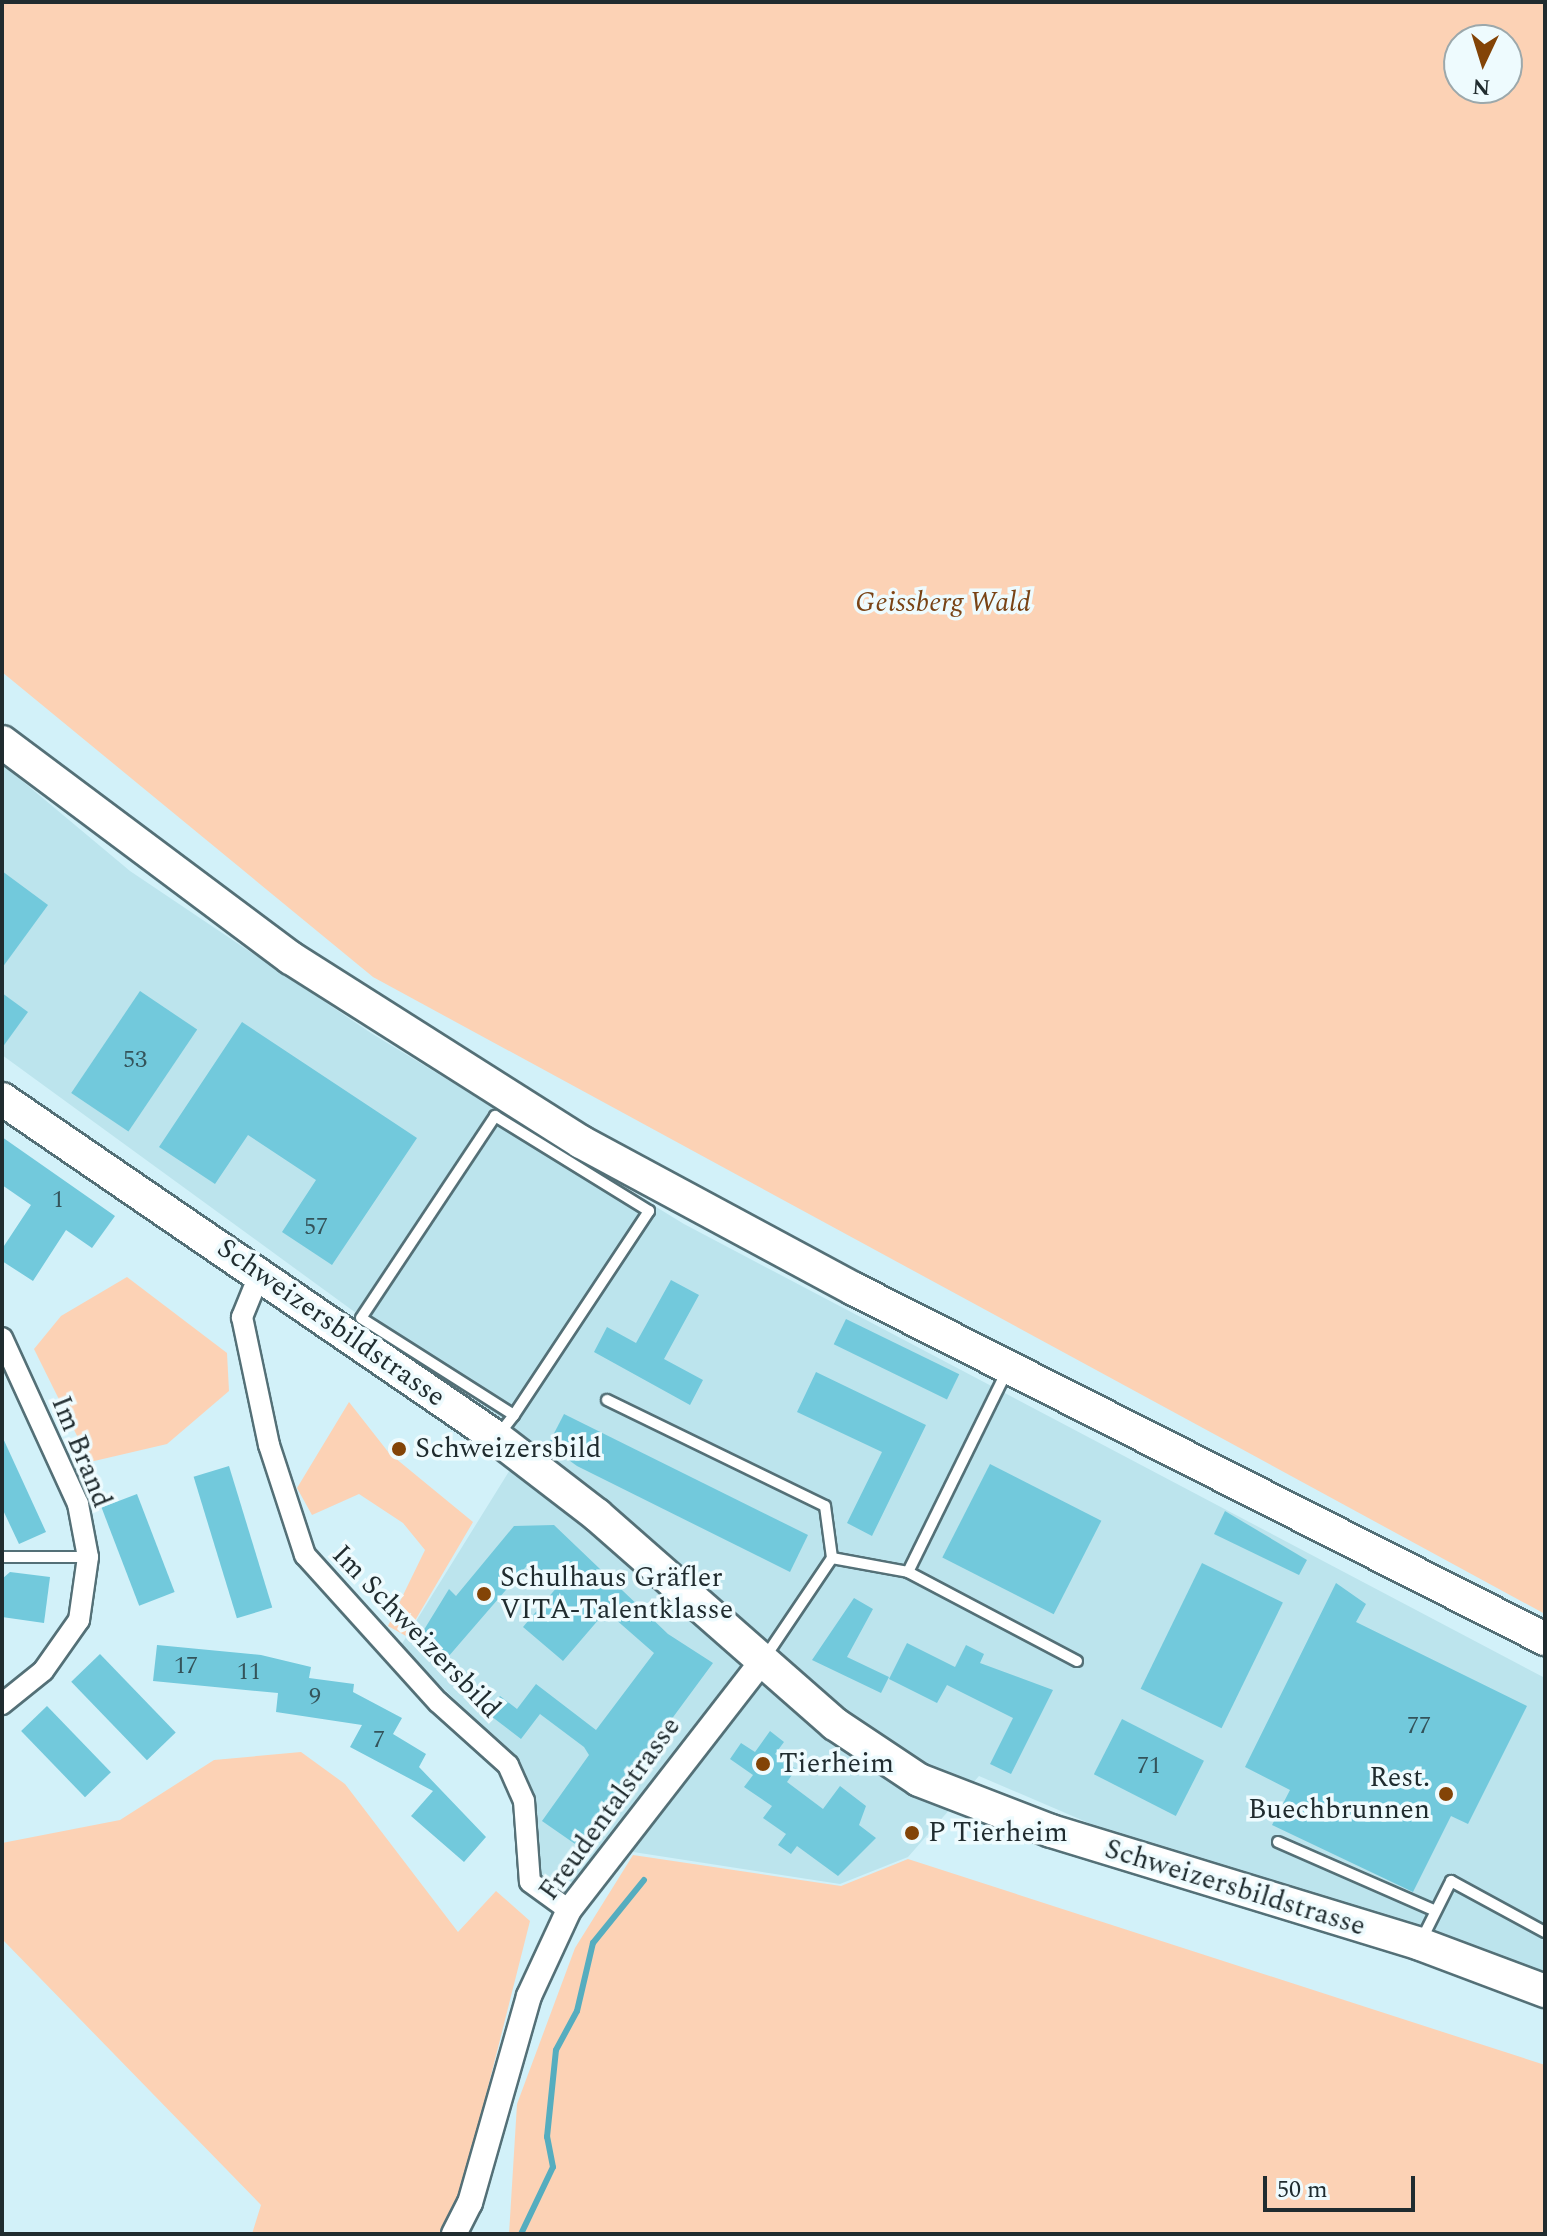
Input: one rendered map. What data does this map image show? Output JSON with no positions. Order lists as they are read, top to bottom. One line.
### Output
{"streets":{"main road":["Schweizersbildstrasse"],"street":["Im Brand","Im Schweizersbild","Freudentalstrasse"]},"crossings":[["Schweizersbildstrasse","Im Schweizersbild"],["Schweizersbildstrasse","Freudentalstrasse"],["Im Schweizersbild","Freudentalstrasse"]],"parks":["Geissberg Wald"],"places":["Schweizersbild","Schulhaus Gräfler VITA-Talentklasse","Tierheim","Rest. Buechbrunnen","P Tierheim"],"house_numbers":["53","1","57","17","11","9","77","7","71"],"scale_bar":"50 m","north":"bottom"}
